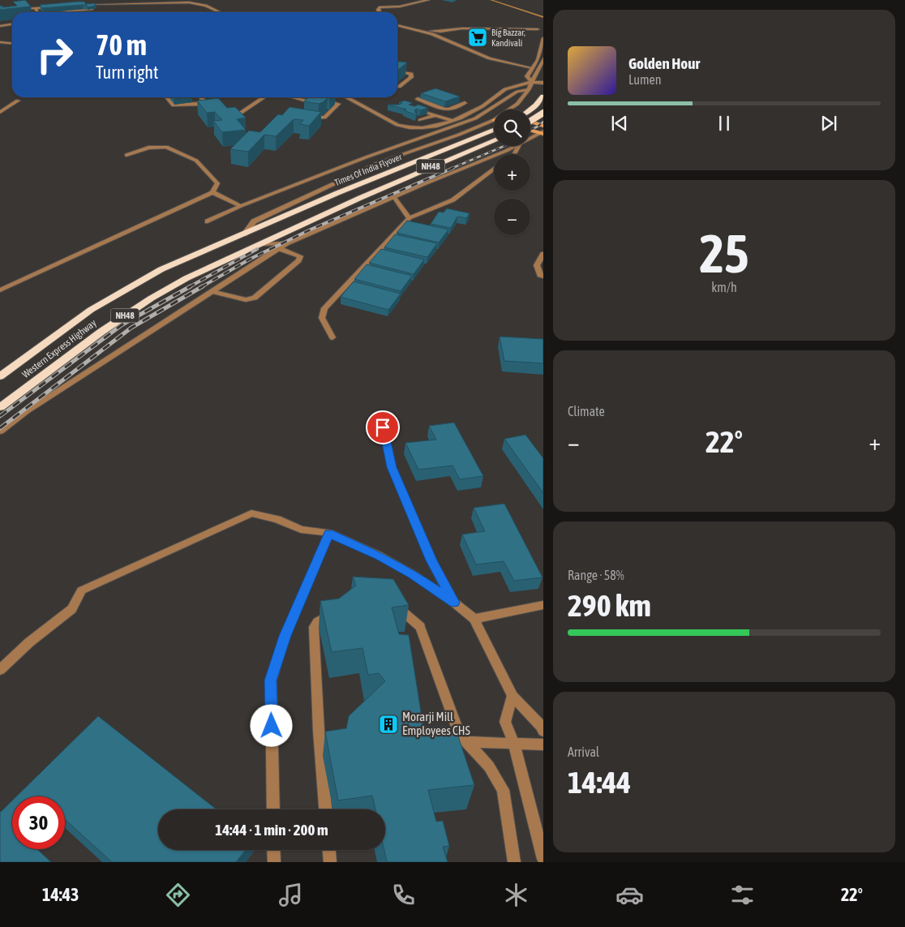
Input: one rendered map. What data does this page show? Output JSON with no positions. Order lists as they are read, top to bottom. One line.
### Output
{"streets":{"highway":["NH48","Times Of India Flyover","Western Express Highway"]},"crossings":[["NH48","Western Express Highway"],["Times Of India Flyover","Western Express Highway"]],"places":{"supermarket":["Big Bazzar, Kandivali"],"building":["Morarji Mill Employees CHS"]},"page":{"turn":["70 m","Turn right"],"song":["Golden Hour","Lumen"],"map_buttons":["+","−"],"tile":[["25","km/h"],"Climate",["Range · 58%","290 km"],["Arrival","14:44"]],"heat":["−","22°","+"],"limit":"30","trip":"14:44 · 1 min · 200 m","tabs":["14:43","22°"]}}
